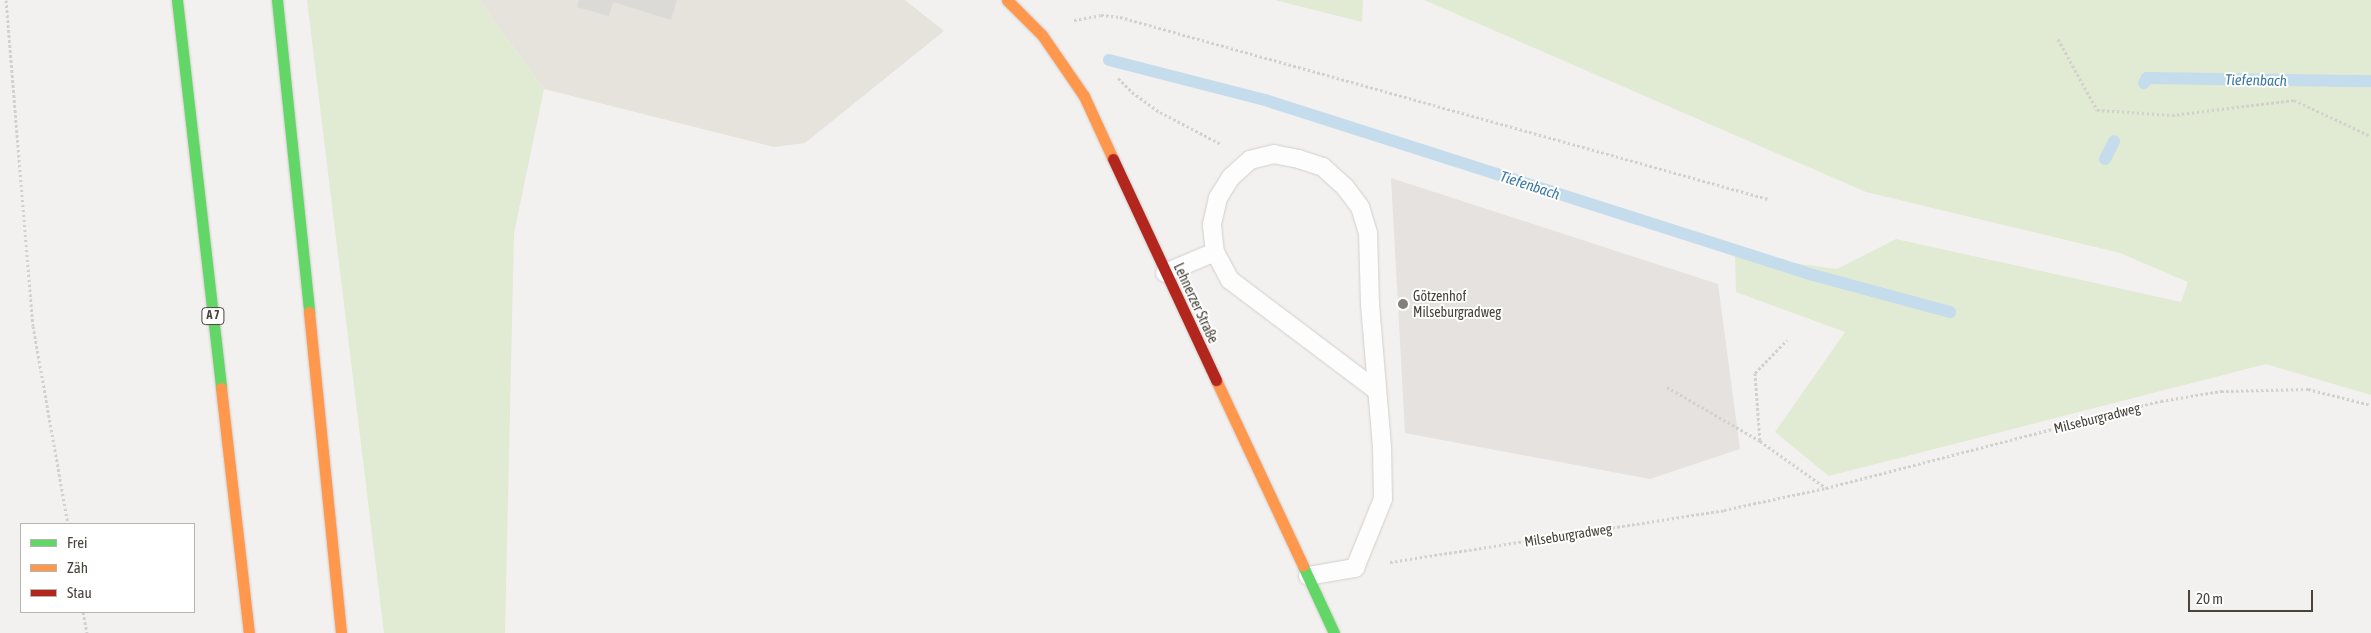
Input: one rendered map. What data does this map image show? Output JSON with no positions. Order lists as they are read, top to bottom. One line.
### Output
{"streets":{"main road":["Lehnerzer Straße","A 7"],"path":["Milseburgradweg"]},"water":["Tiefenbach"],"places":["Götzenhof Milseburgradweg"],"legend":["Frei","Zäh","Stau"],"scale_bar":"20 m"}
